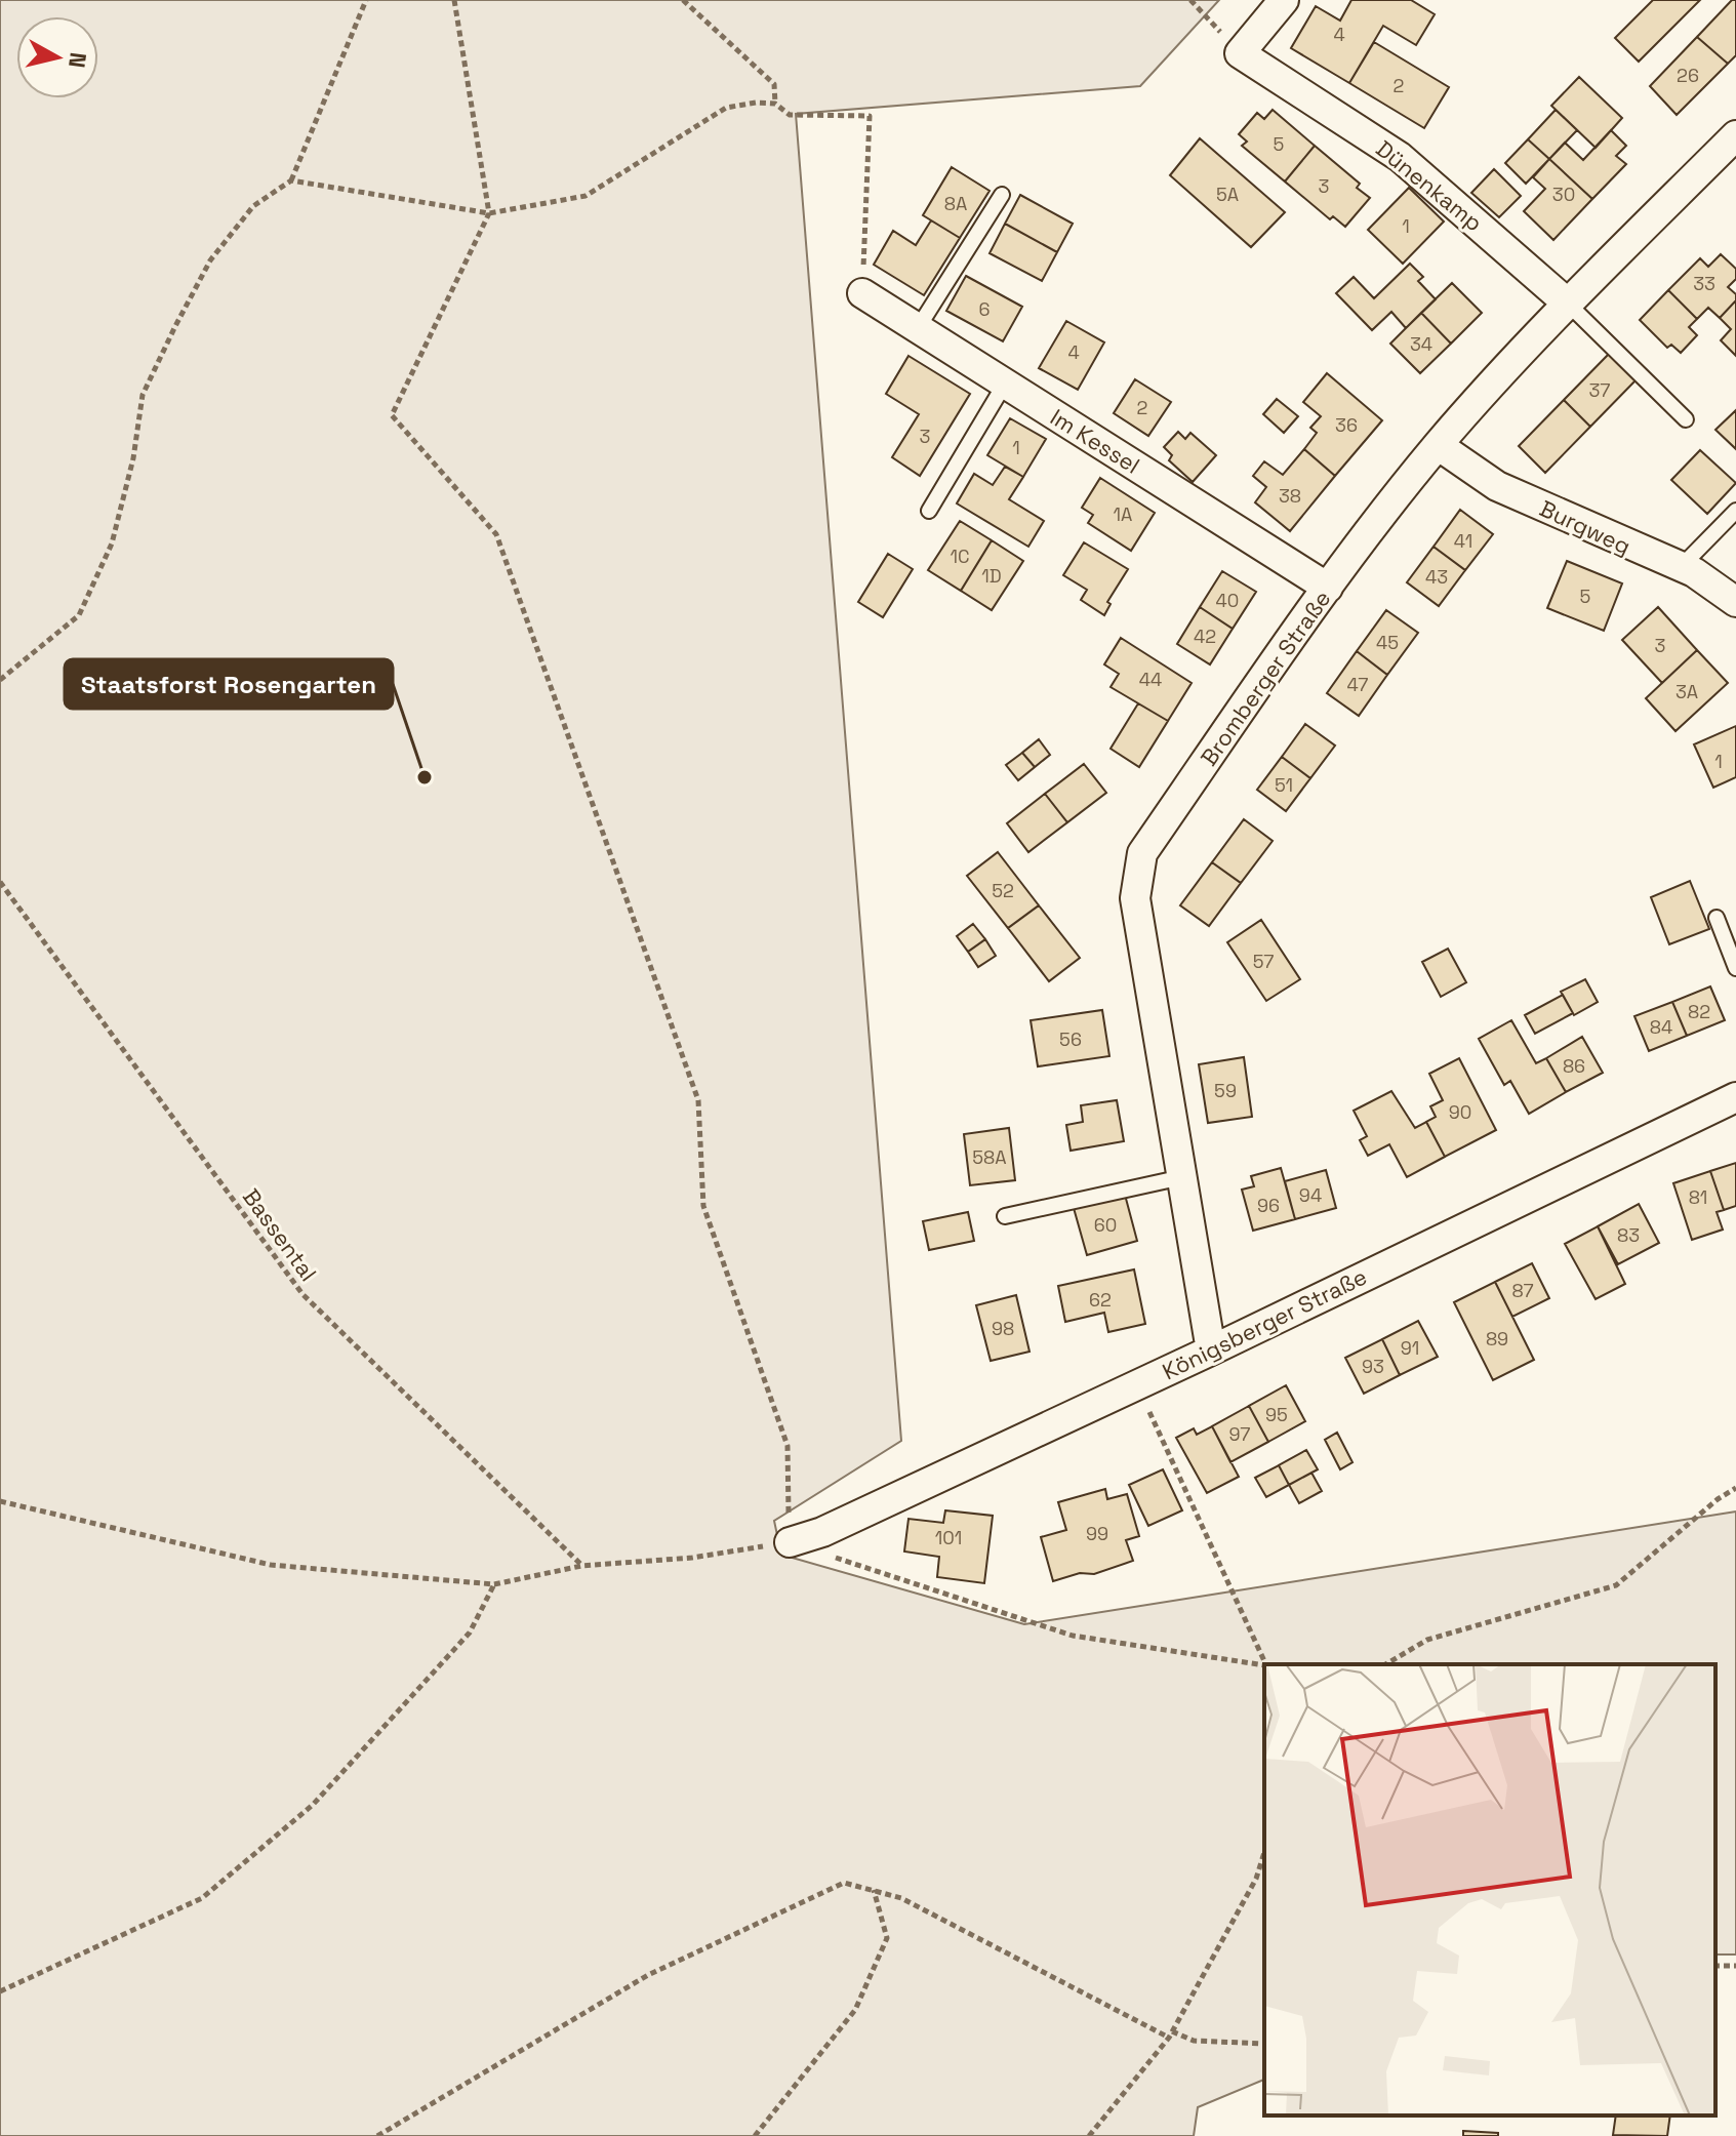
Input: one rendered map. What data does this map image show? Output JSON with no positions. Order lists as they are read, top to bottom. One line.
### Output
{"streets":{"street":["Dünenkamp","Im Kessel","Burgweg","Bromberger Straße","Königsberger Straße"],"path":["Bassental"]},"crossings":[["Dünenkamp","Bromberger Straße"],["Im Kessel","Bromberger Straße"],["Burgweg","Bromberger Straße"],["Bromberger Straße","Königsberger Straße"]],"places":["Staatsforst Rosengarten"],"house_numbers":["4","26","2","5","3","5A","30","8A","1","33","6","34","4","37","2","36","3","1","38","1A","41","1C","1D","43","5","40","42","45","3","44","47","3A","1","51","52","57","82","84","56","86","59","90","58A","94","81","96","60","83","87","62","98","89","91","93","95","97","99","101"],"north":"right"}
